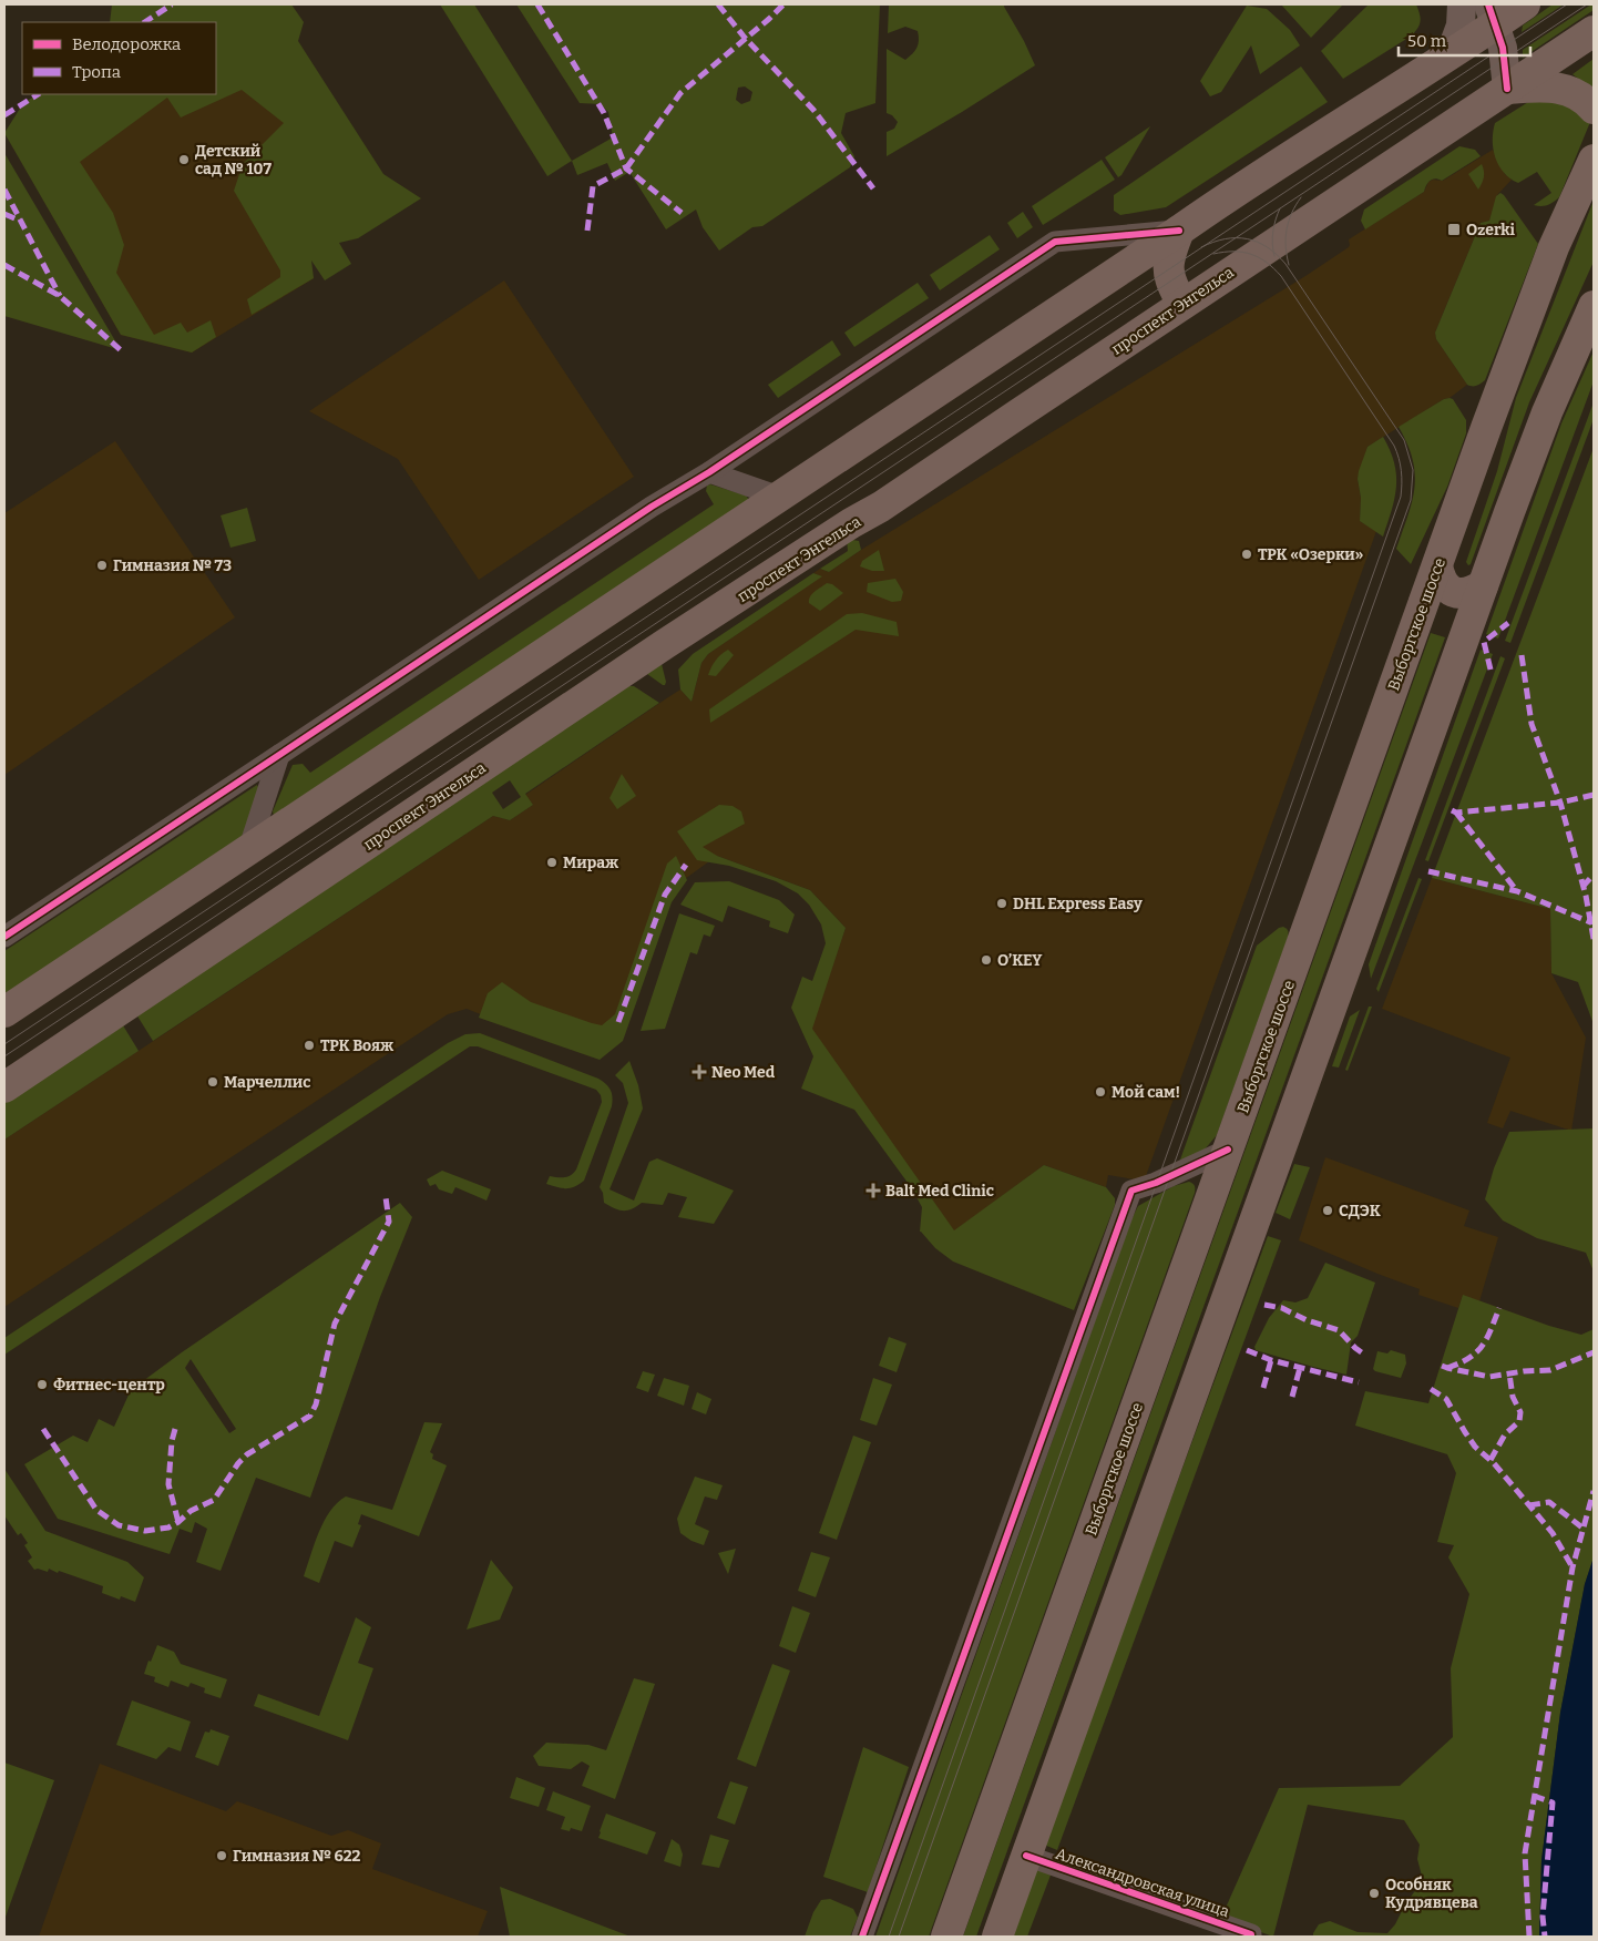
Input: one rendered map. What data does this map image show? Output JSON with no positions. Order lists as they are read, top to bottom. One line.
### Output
{"streets":{"main road":["проспект Энгельса","Выборгское шоссе"],"street":["Александровская улица"]},"places":{"other":["Детский сад № 107","ТРК «Озерки»","Гимназия № 73","Мираж","DHL Express Easy","O’KEY","ТРК Вояж","Марчеллис","Мой сам!","СДЭК","Фитнес-центр","Гимназия № 622","Особняк Кудрявцева"],"transit":["Ozerki"],"health":["Neo Med","Balt Med Clinic"]},"legend":["Велодорожка","Тропа"],"scale_bar":"50 m"}
